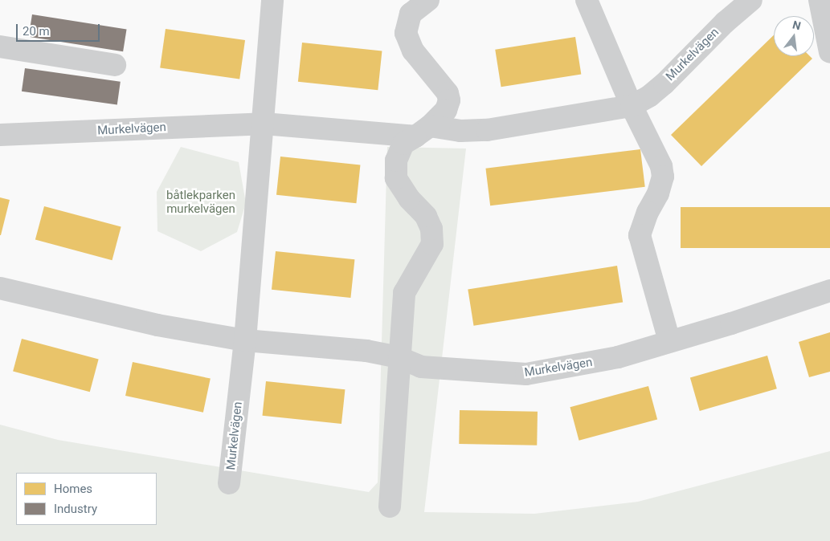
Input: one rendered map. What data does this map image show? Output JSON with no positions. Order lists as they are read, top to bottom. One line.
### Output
{"streets":{"street":["Murkelvägen"]},"parks":["båtlekparken murkelvägen"],"legend":["Homes","Industry"],"scale_bar":"20 m","north":"top"}
